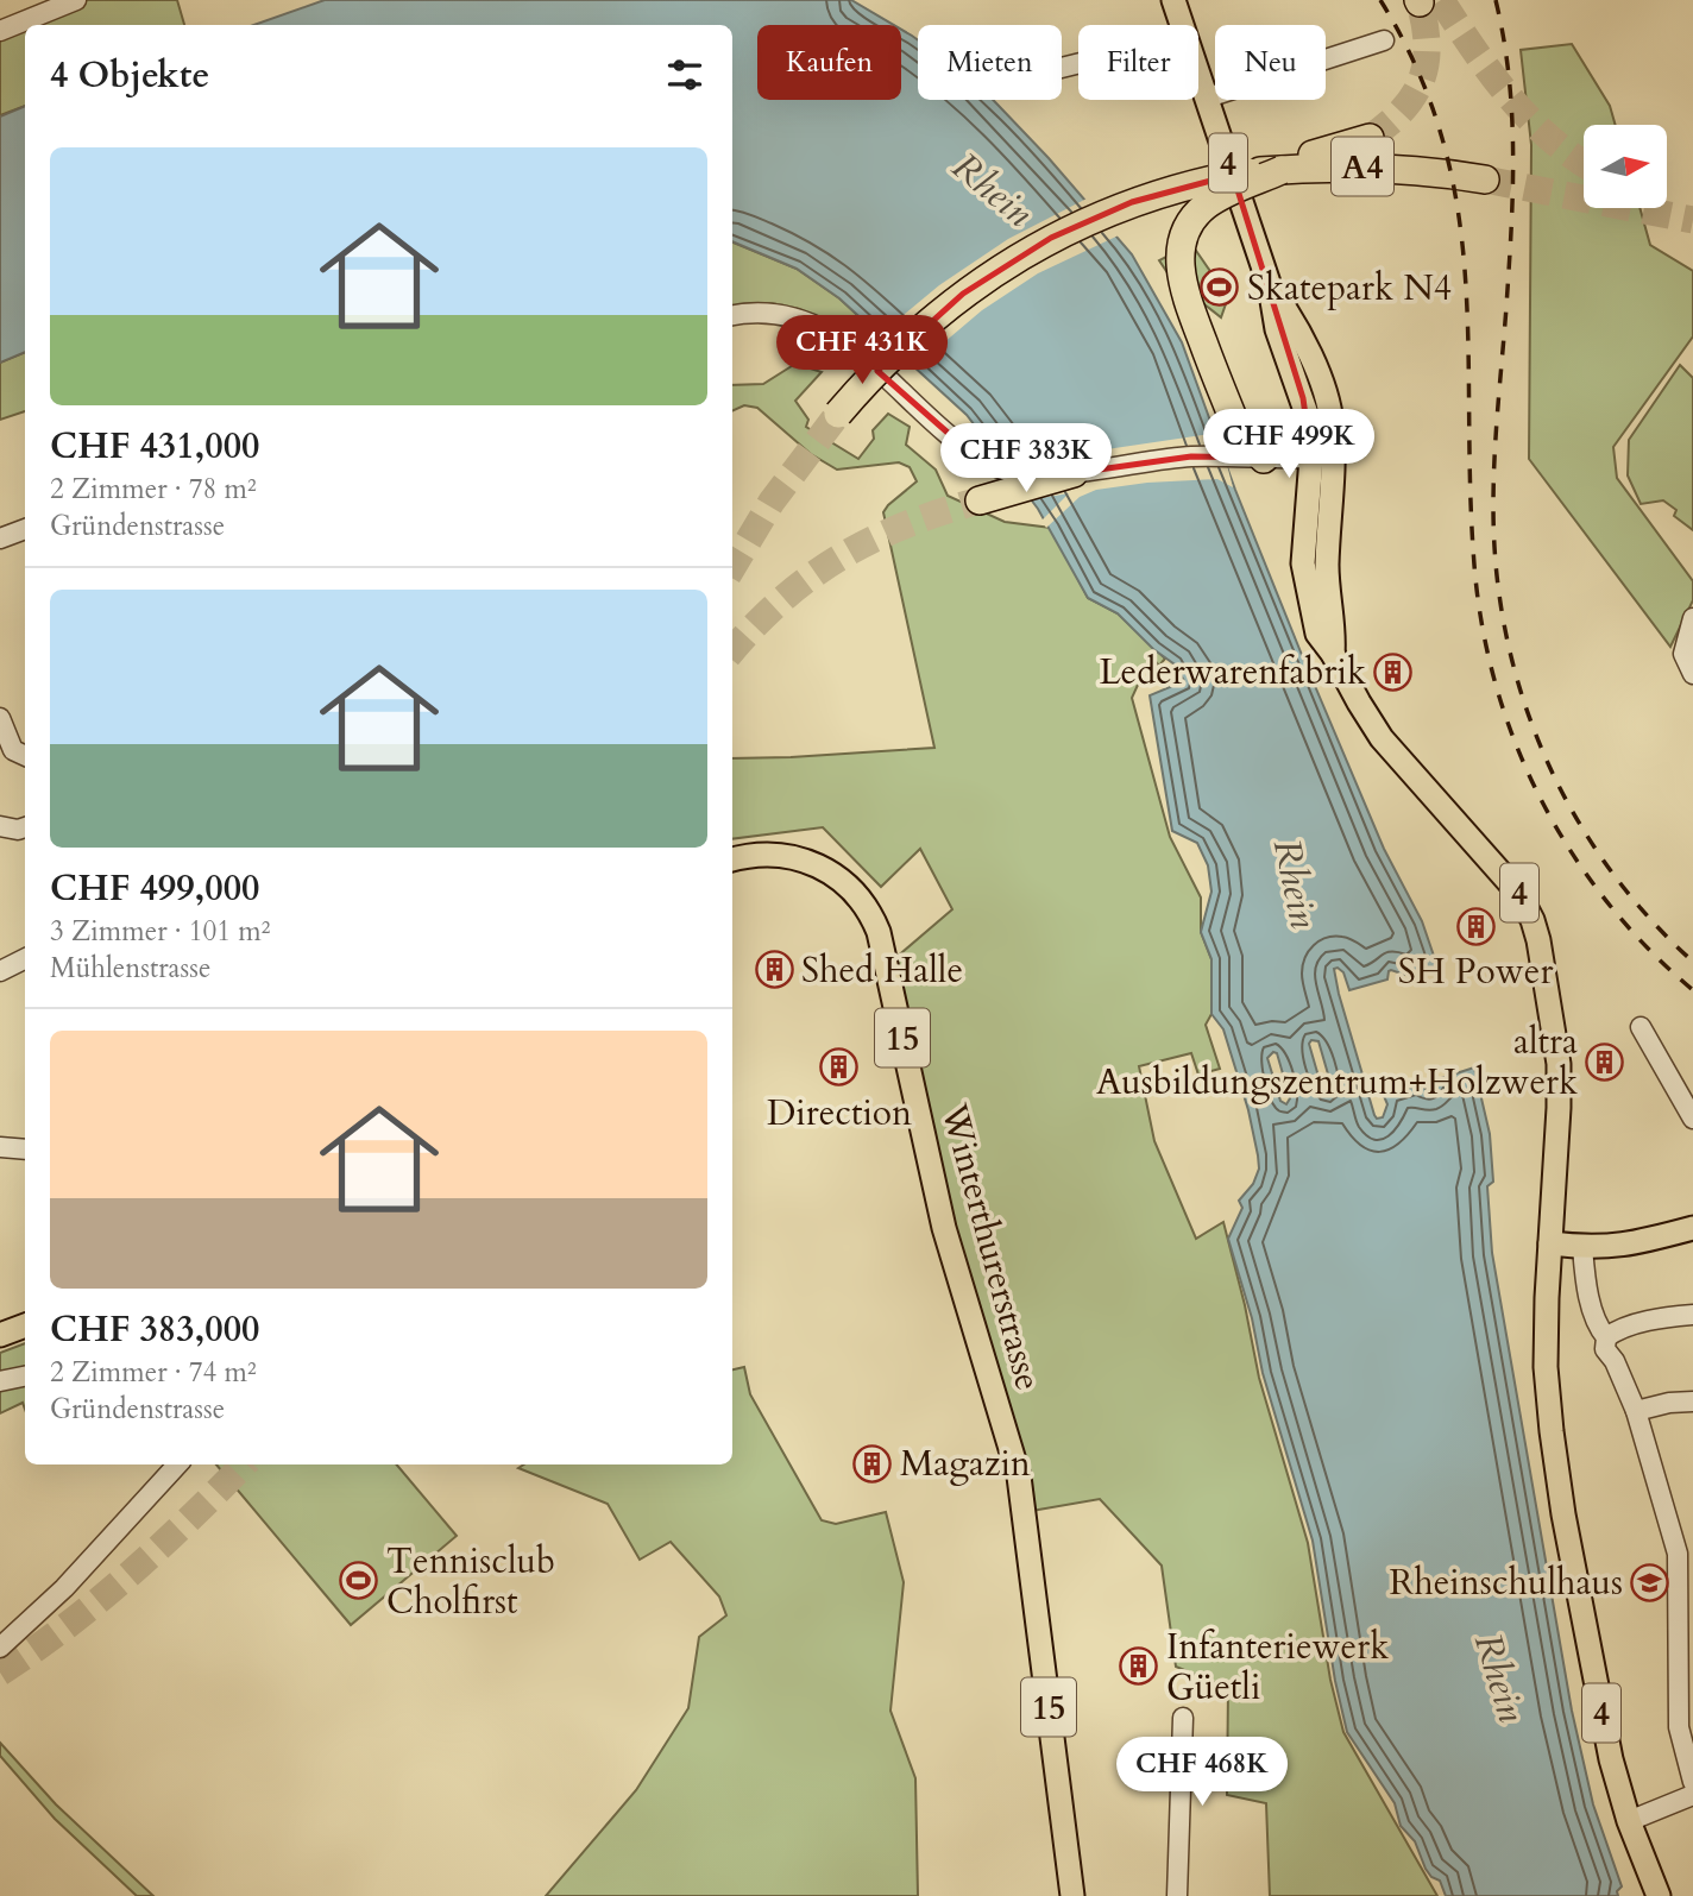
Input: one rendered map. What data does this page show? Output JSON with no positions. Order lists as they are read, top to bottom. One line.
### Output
{"streets":{"highway":["A4"],"main road":["4","15","Winterthurerstrasse"]},"water":["Rhein"],"places":{"sports":["Skatepark N4","Tennisclub Cholfirst"],"building":["Lederwarenfabrik","SH Power","Shed Halle","altra Ausbildungszentrum+Holzwerk","Direction","Magazin","Infanteriewerk Güetli"],"school or university":["Rheinschulhaus"]},"north":"right","page":{"chip":["Kaufen","Mieten","Filter","Neu"],"heading":"4 Objekte","list":[{"name":"CHF 431,000","note":"2 Zimmer · 78 m² · Gründenstrasse"},{"name":"CHF 499,000","note":"3 Zimmer · 101 m² · Mühlenstrasse"},{"name":"CHF 383,000","note":"2 Zimmer · 74 m² · Gründenstrasse"}],"price":["CHF 431K","CHF 499K","CHF 383K","CHF 468K"]}}
